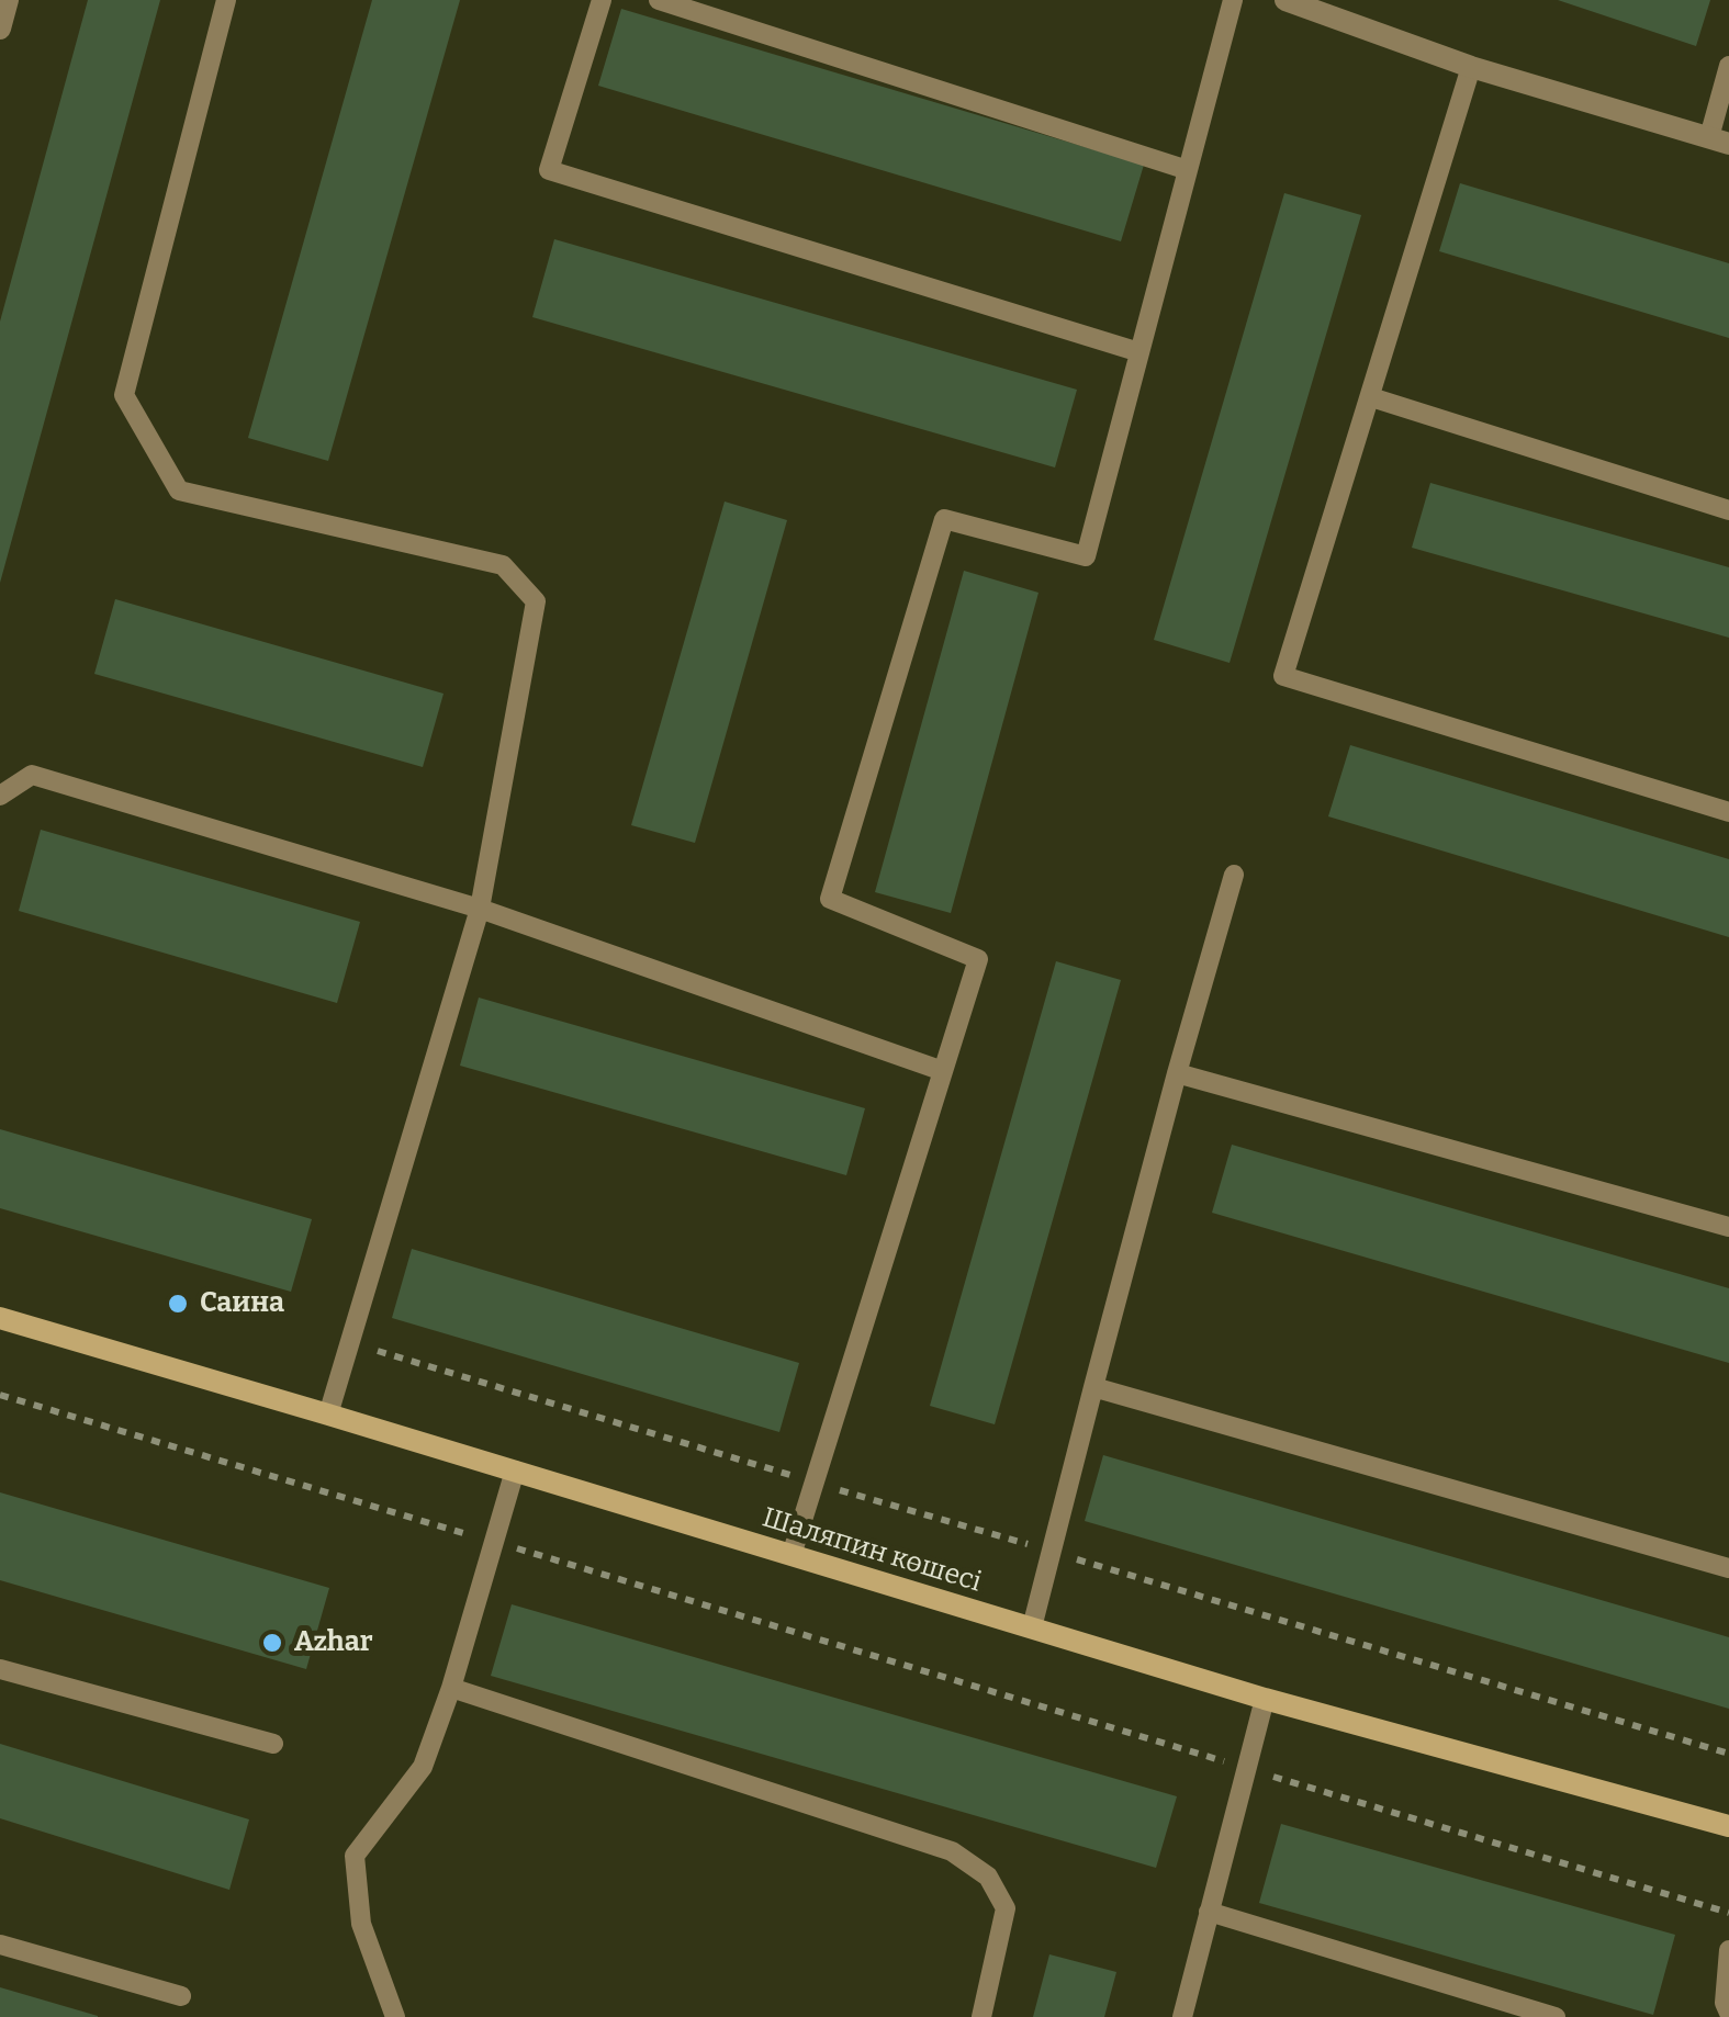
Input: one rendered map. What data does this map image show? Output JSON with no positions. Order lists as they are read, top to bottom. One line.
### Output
{"streets":{"main road":["Шаляпин көшесі"]},"places":["Саина","Azhar"]}
